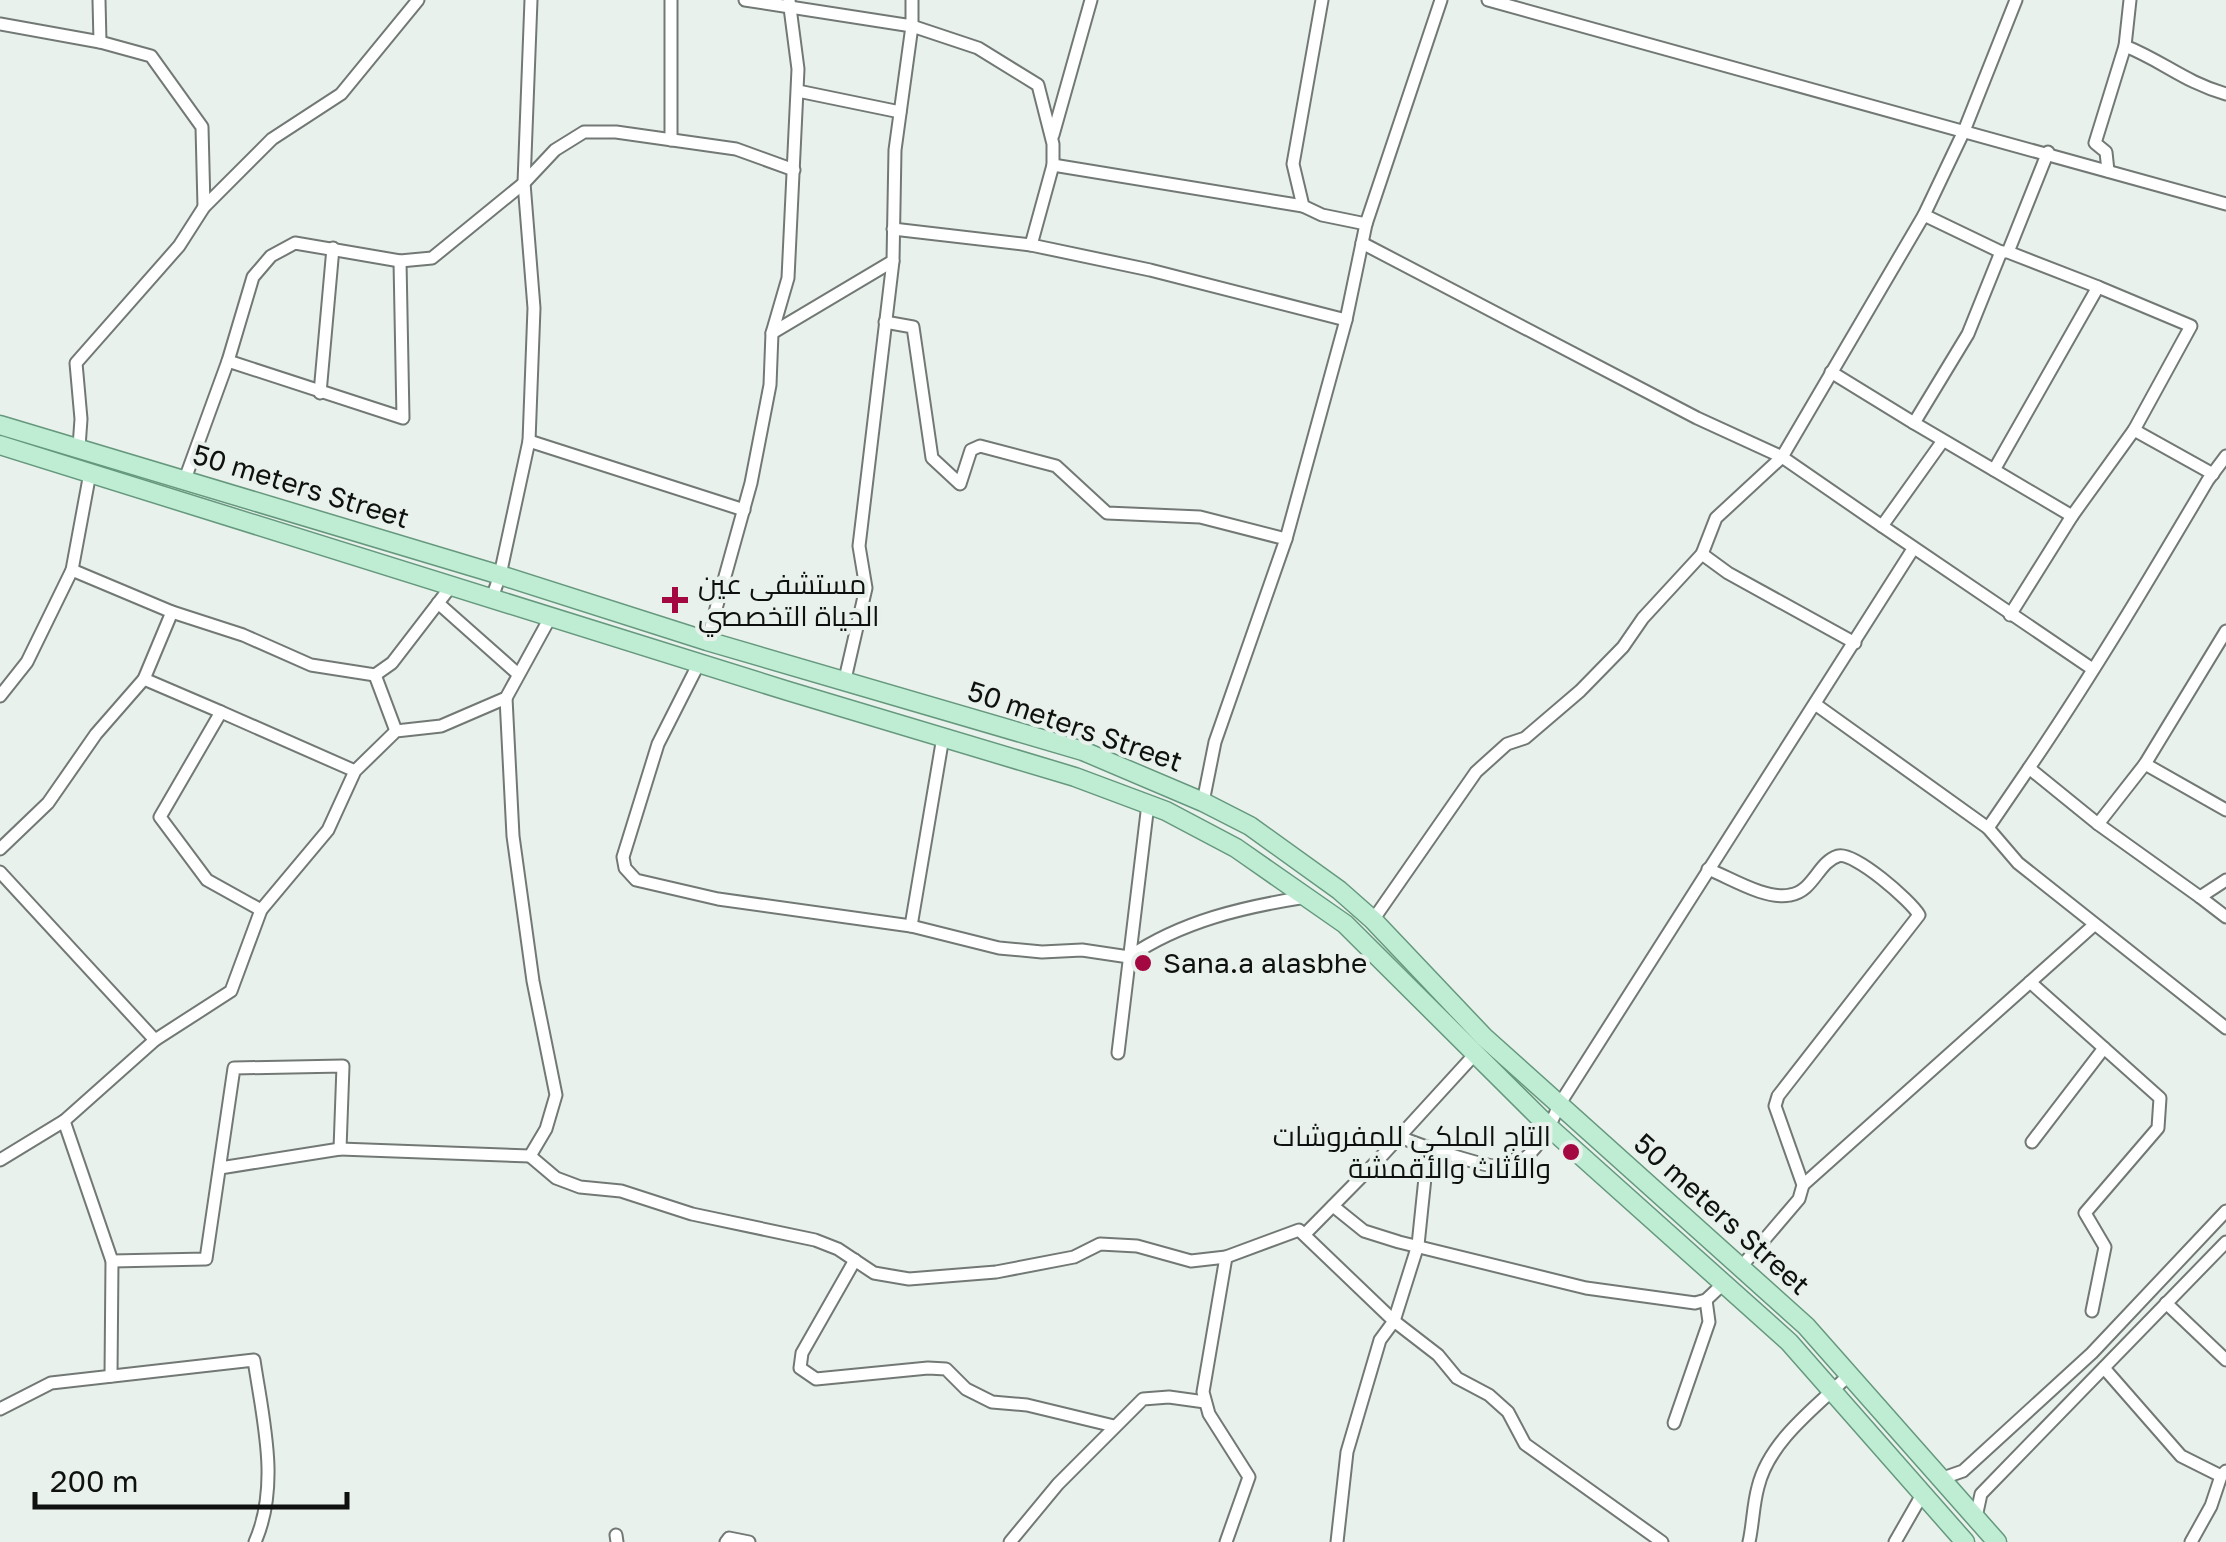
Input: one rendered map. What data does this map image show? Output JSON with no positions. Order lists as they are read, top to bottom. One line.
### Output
{"streets":{"main road":["50 meters Street"]},"places":{"health":["مستشفى عين الحياة التخصصي"],"other":["Sana.a alasbhe","التاج الملكي للمفروشات والأثاث والأقمشة"]},"scale_bar":"200 m"}
